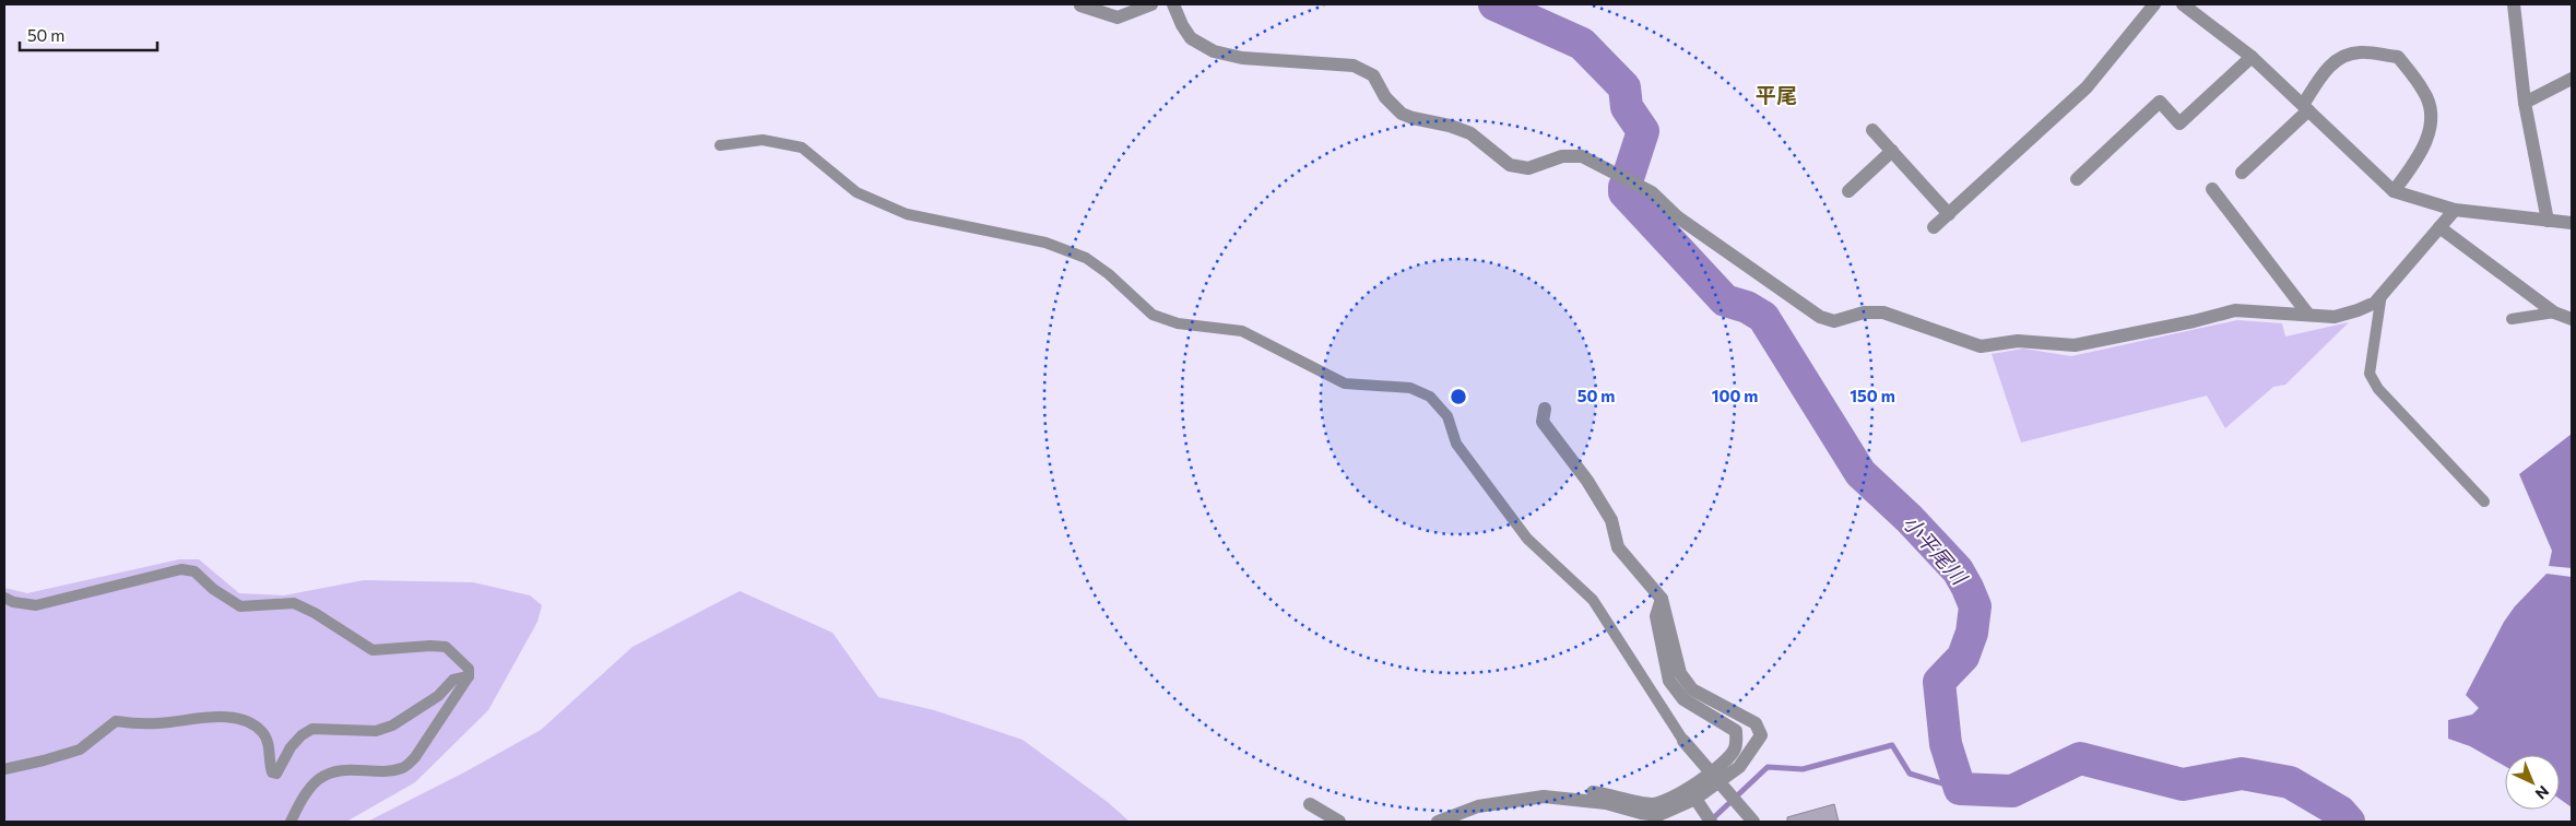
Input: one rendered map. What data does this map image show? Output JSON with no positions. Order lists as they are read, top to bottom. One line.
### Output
{"districts":["平尾"],"water":["小平尾川"],"scale_bar":"50 m","north":"bottom right","rings":["50 m","100 m","150 m"]}
